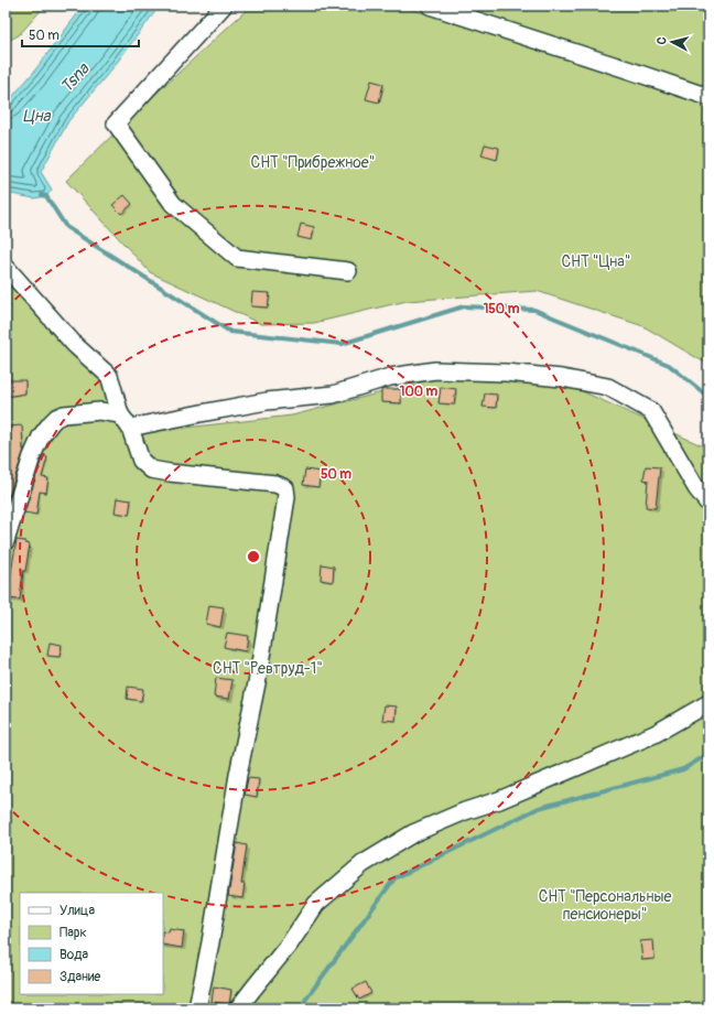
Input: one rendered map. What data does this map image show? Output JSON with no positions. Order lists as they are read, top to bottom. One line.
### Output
{"water":["Tsna","Цна"],"parks":["СНТ \"Прибрежное\"","СНТ \"Цна\"","СНТ \"Ревтруд-1\"","СНТ \"Персональные пенсионеры\""],"legend":["Улица","Парк","Вода","Здание"],"scale_bar":"50 m","north":"left","rings":["150 m","100 m","50 m"]}
